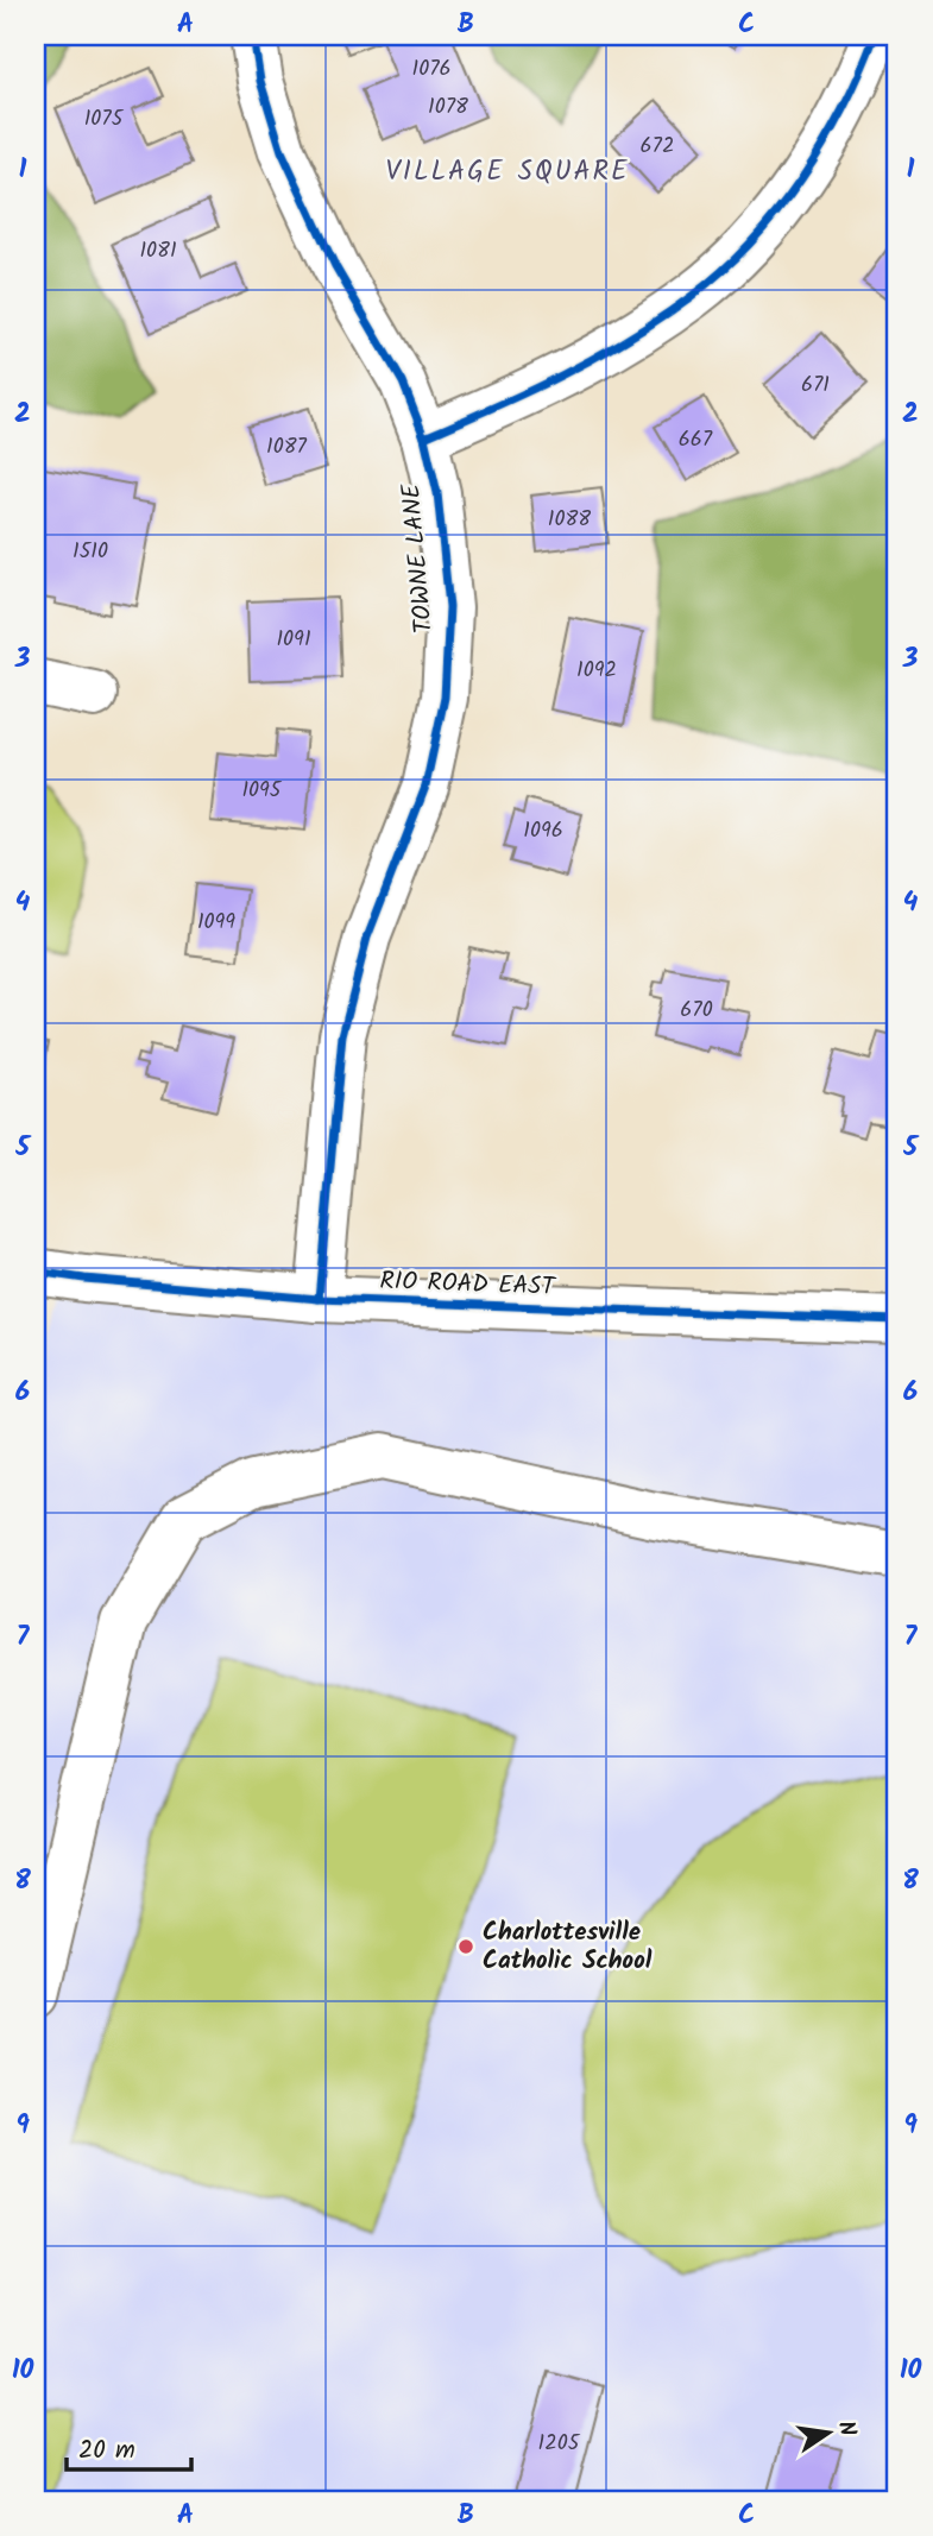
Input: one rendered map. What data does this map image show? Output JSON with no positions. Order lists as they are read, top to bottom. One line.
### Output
{"streets":{"street":["TOWNE LANE","RIO ROAD EAST"]},"crossings":[["TOWNE LANE","RIO ROAD EAST"]],"districts":["VILLAGE SQUARE"],"places":["Charlottesville Catholic School"],"house_numbers":["1076","1078","1075","672","1081","671","667","1087","1088","1510","1091","1092","1095","1096","1099","670","1205"],"scale_bar":"20 m","north":"right","grid":{"columns":["A","B","C"],"rows":["1","2","3","4","5","6","7","8","9","10"]}}
